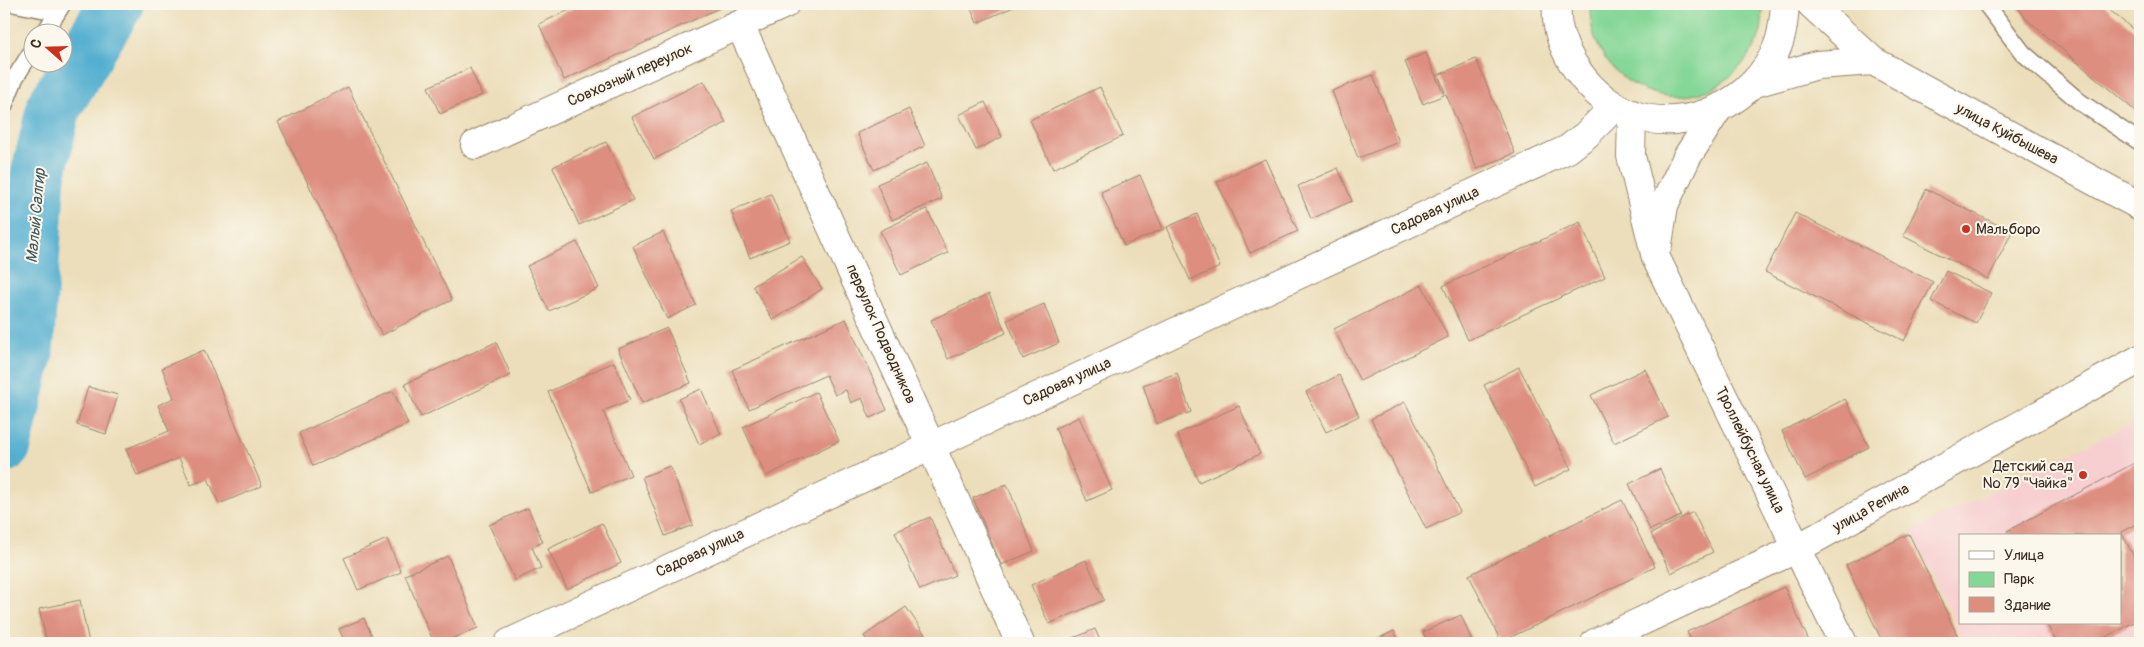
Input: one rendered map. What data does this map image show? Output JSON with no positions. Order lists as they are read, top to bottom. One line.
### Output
{"streets":{"main road":["Совхозный переулок","улица Куйбышева","Садовая улица","переулок Подводников","Троллейбусная улица","улица Репина"]},"crossings":[["Совхозный переулок","переулок Подводников"],["Садовая улица","переулок Подводников"],["Садовая улица","Троллейбусная улица"],["Троллейбусная улица","улица Репина"]],"water":["Малый Салгир"],"places":["Мальборо","Детский сад № 79 \"Чайка\""],"legend":["Улица","Парк","Здание"],"north":"left"}
